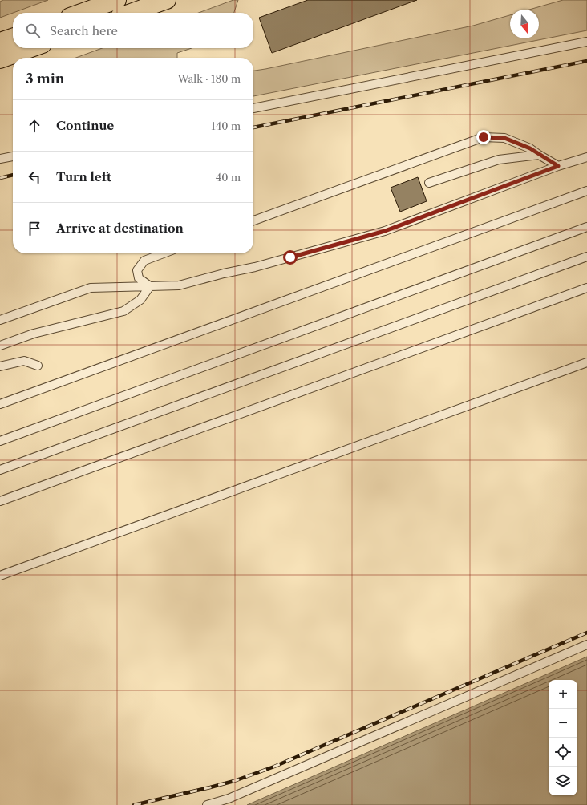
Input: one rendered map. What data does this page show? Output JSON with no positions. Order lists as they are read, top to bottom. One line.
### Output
{"north":"bottom","page":{"search":"Search here","heading":["3 min","Walk · 180 m"],"list":[["Continue","140 m"],["Turn left","40 m"],"Arrive at destination"],"map_buttons":["+","−"]}}
